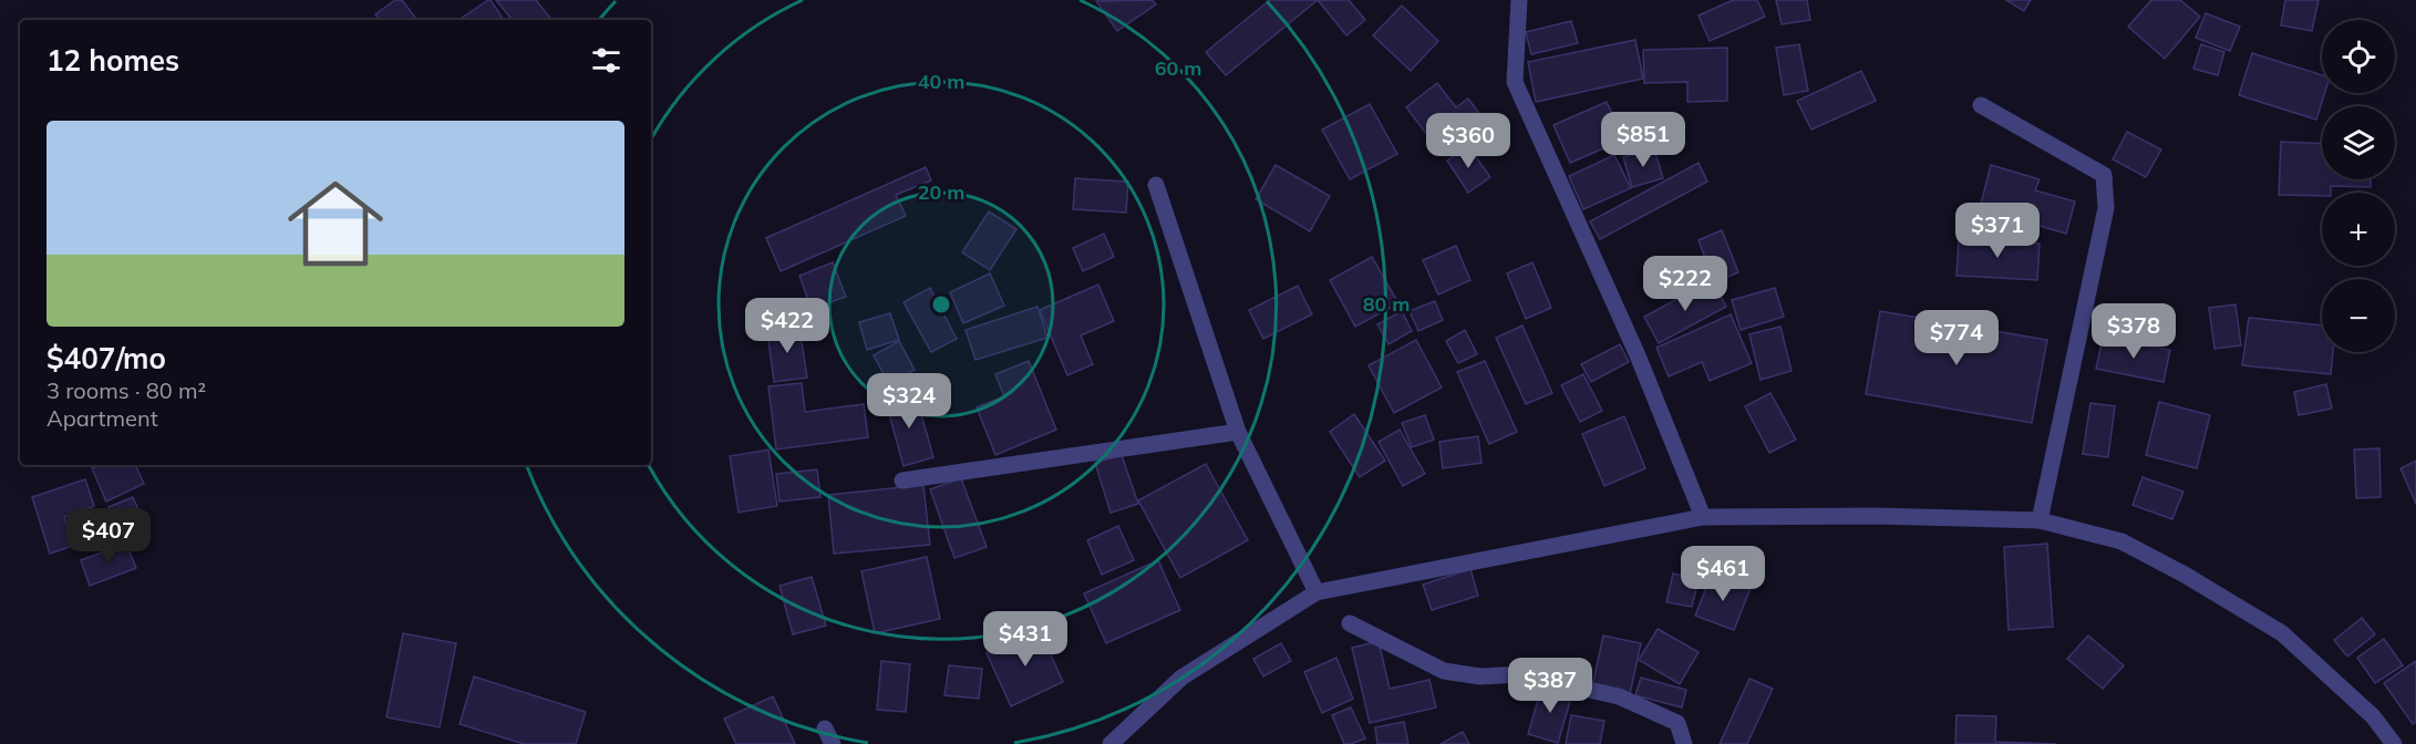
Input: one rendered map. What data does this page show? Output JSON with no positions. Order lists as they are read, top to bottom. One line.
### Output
{"page":{"map_buttons":["+","−"],"heading":"12 homes","list":[{"name":"$407/mo","note":"3 rooms · 80 m² · Apartment"}],"price":["$851","$360","$371","$222","$422","$378","$774","$324","$407","$461","$431","$387"]},"rings":["60 m","40 m","20 m","80 m"]}
